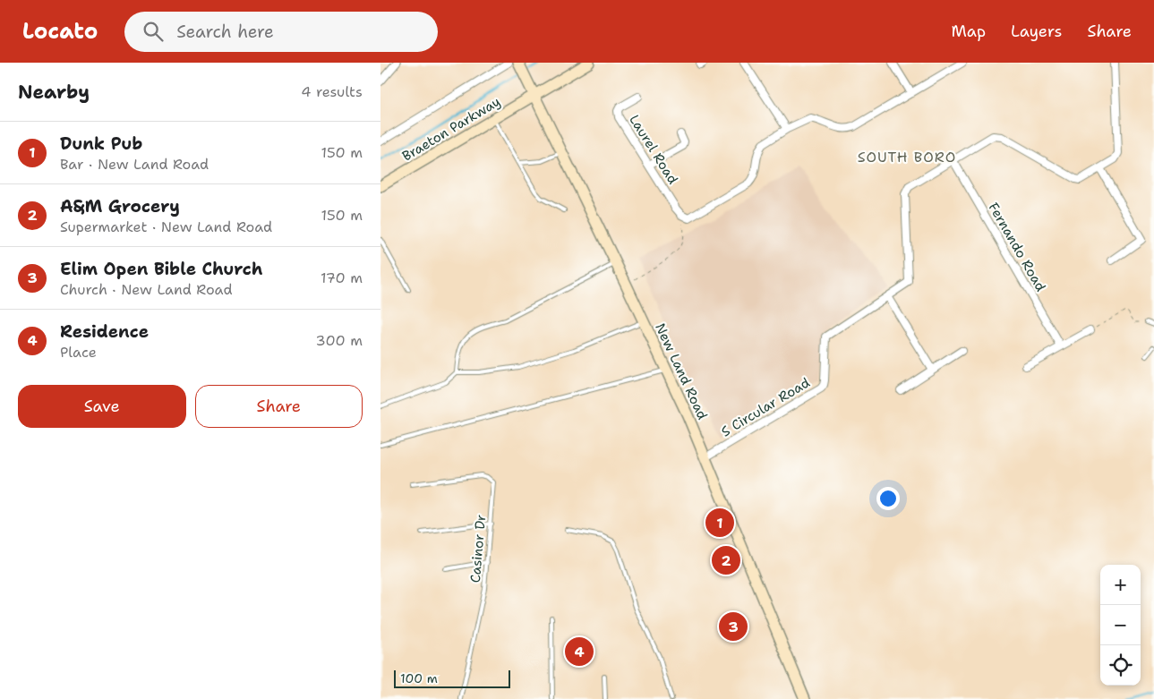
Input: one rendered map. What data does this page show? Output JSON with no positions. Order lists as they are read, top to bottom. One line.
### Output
{"streets":{"street":["Braeton Parkway","Laurel Road","Fernando Road","New Land Road","S Circular Road"],"lane":["Casinor Dr"]},"crossings":[["Braeton Parkway","New Land Road"],["Fernando Road","S Circular Road"],["New Land Road","S Circular Road"]],"districts":["SOUTH BORO"],"scale_bar":"100 m","page":{"header":"Locato","search":"Search here","nav":["Map","Layers","Share"],"heading":["Nearby","4 results"],"list":[{"mark":"1","name":"Dunk Pub","note":"Bar · New Land Road","value":"150 m"},{"mark":"2","name":"A&M Grocery","note":"Supermarket · New Land Road","value":"150 m"},{"mark":"3","name":"Elim Open Bible Church","note":"Church · New Land Road","value":"170 m"},{"mark":"4","name":"Residence","note":"Place","value":"300 m"}],"buttons":["Save","Share"],"pins":["1","2","3","4"],"map_buttons":["+","−"],"scale":"100 m"}}
